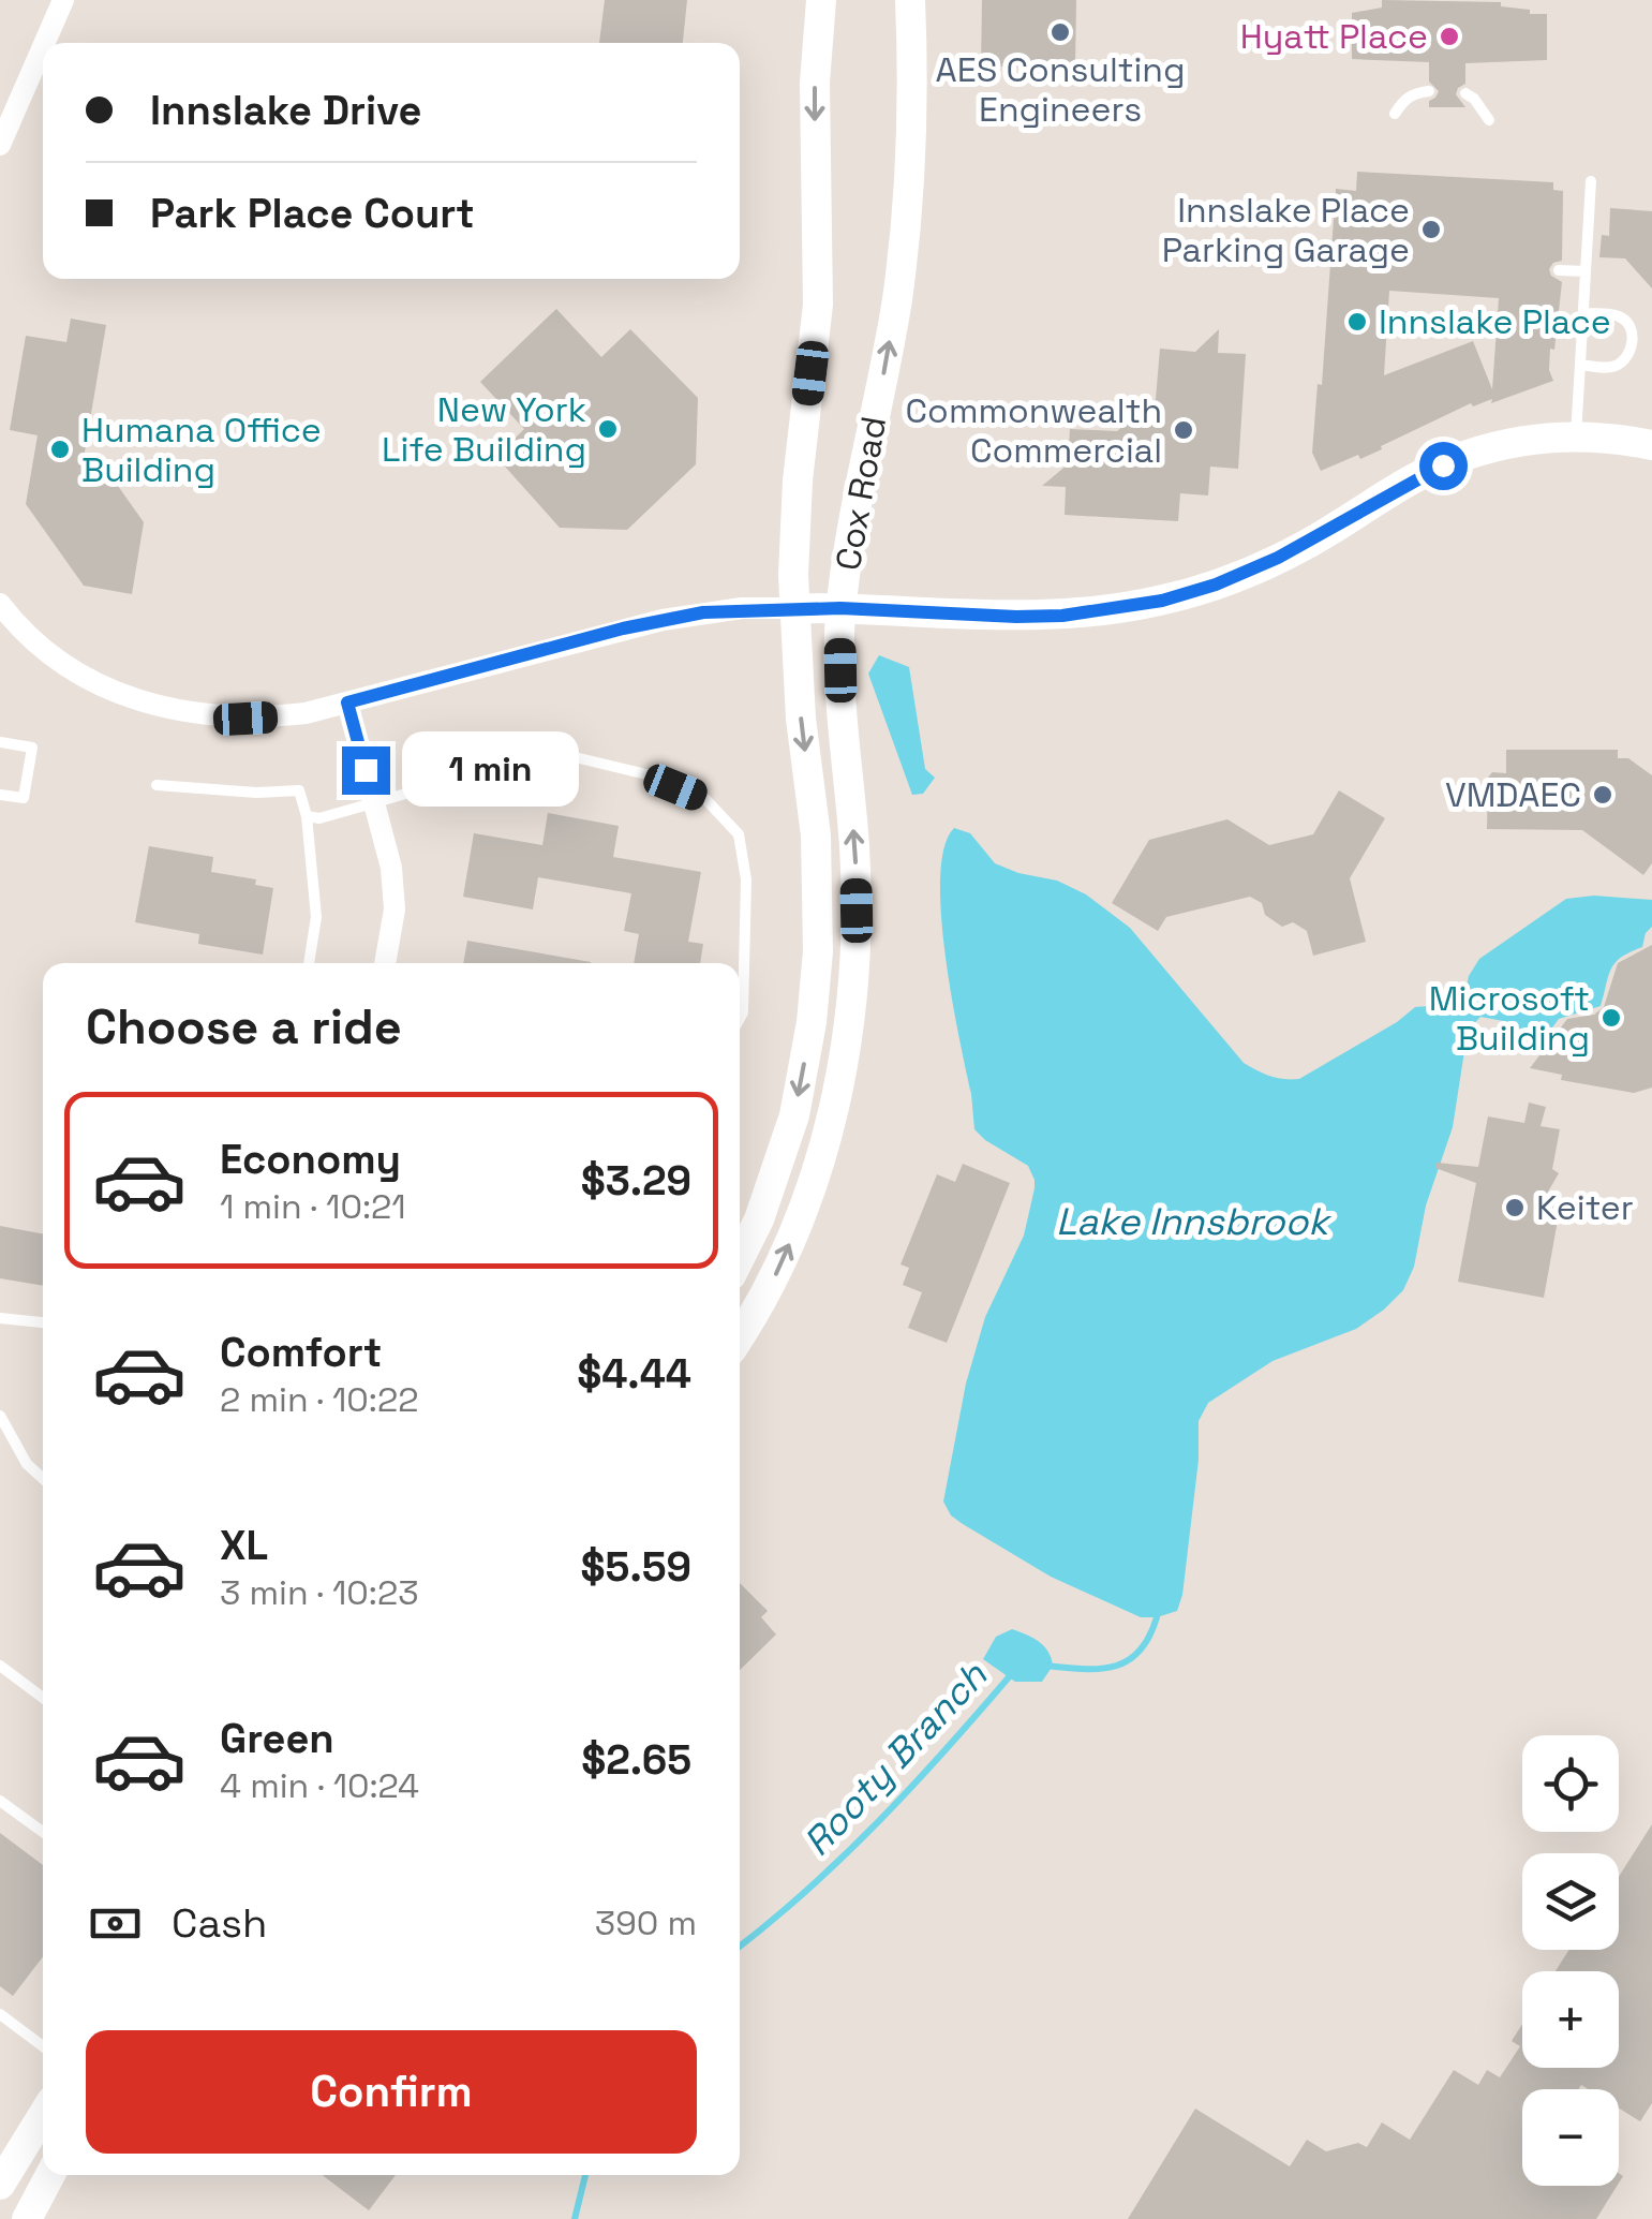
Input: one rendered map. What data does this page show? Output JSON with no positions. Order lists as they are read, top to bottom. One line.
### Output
{"streets":{"main road":["Cox Road"]},"water":["Lake Innsbrook","Rooty Branch"],"places":["AES Consulting Engineers","Hyatt Place","Innslake Place Parking Garage","Innslake Place","New York Life Building","Commonwealth Commercial","Humana Office Building","VMDAEC","Microsoft Building","Keiter"],"page":{"banner":["Innslake Drive","Park Place Court"],"bubble":"1 min","heading":"Choose a ride","list":[{"name":"Economy","note":"1 min · 10:21","value":"$3.29"},{"name":"Comfort","note":"2 min · 10:22","value":"$4.44"},{"name":"XL","note":"3 min · 10:23","value":"$5.59"},{"name":"Green","note":"4 min · 10:24","value":"$2.65"}],"map_buttons":["+","−"],"pay":["Cash","390 m"],"buttons":"Confirm"}}
